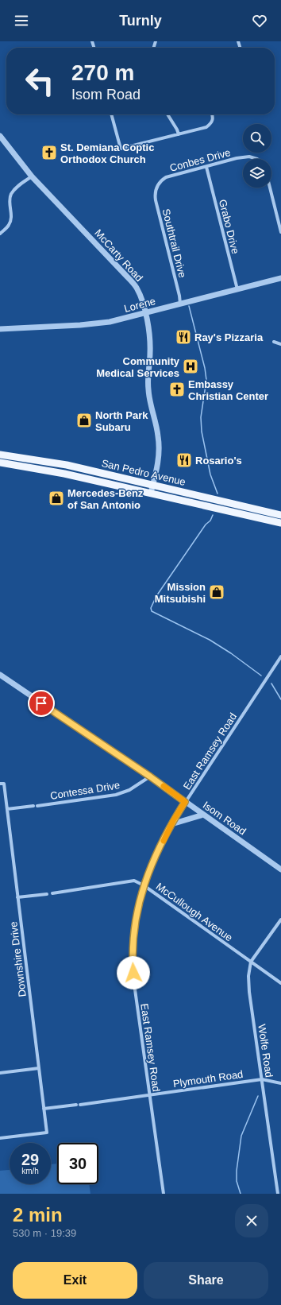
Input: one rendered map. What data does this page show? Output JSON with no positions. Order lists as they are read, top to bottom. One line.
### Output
{"streets":{"main road":["San Pedro Avenue"],"street":["Conbes Drive","Grabo Drive","Southtrail Drive","McCarty Road","Lorene","East Ramsey Road","Contessa Drive","Isom Road","McCullough Avenue","Downshire Drive","Wolfe Road","Plymouth Road"]},"crossings":[["Conbes Drive","Grabo Drive"],["Conbes Drive","Southtrail Drive"],["Grabo Drive","Lorene"],["Southtrail Drive","Lorene"],["McCarty Road","Lorene"],["McCarty Road","San Pedro Avenue"],["East Ramsey Road","Isom Road"],["East Ramsey Road","McCullough Avenue"],["East Ramsey Road","Plymouth Road"],["Contessa Drive","Isom Road"],["Contessa Drive","Downshire Drive"],["McCullough Avenue","Wolfe Road"],["Wolfe Road","Plymouth Road"]],"places":{"church":["St. Demiana Coptic Orthodox Church","Embassy Christian Center"],"restaurant":["Ray's Pizzaria","Rosario's"],"hospital":["Community Medical Services"],"shop":["North Park Subaru","Mercedes-Benz of San Antonio","Mission Mitsubishi"]},"page":{"header":"Turnly","turn":["270 m","Isom Road"],"speed":"29 km/h","limit":"30","heading":["2 min","530 m · 19:39"],"buttons":["Exit","Share"]}}
